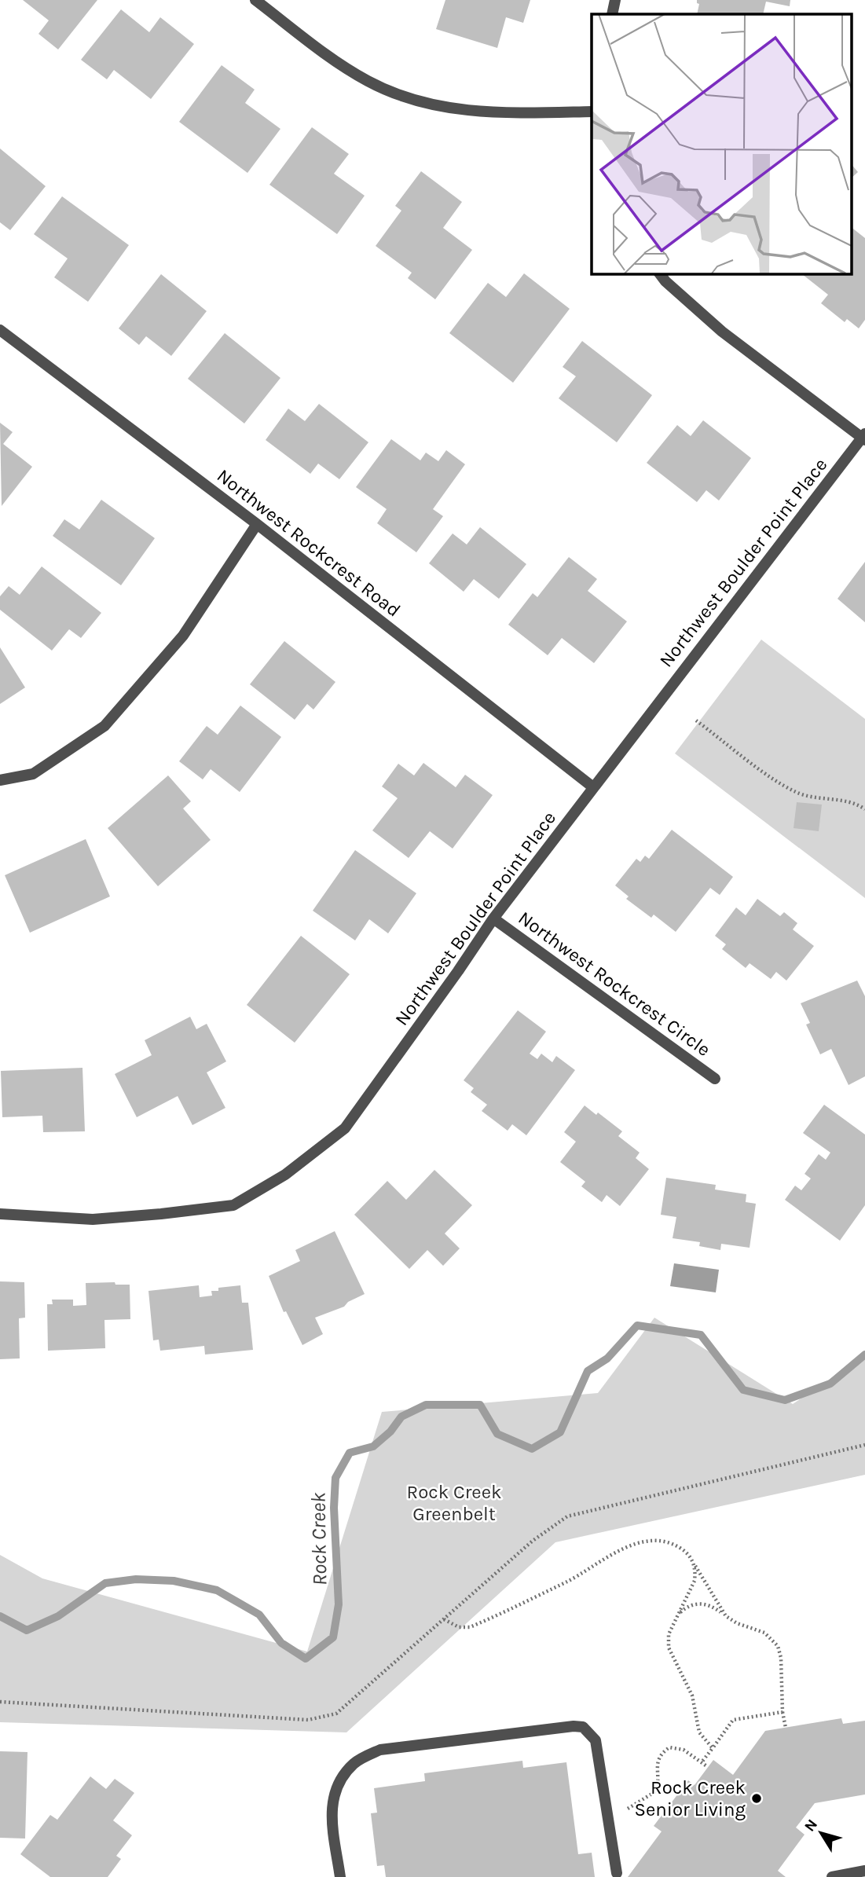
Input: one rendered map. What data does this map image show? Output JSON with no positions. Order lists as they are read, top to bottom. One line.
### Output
{"streets":{"street":["Northwest Rockcrest Road","Northwest Boulder Point Place","Northwest Rockcrest Circle"]},"crossings":[["Northwest Rockcrest Road","Northwest Boulder Point Place"],["Northwest Boulder Point Place","Northwest Rockcrest Circle"]],"water":["Rock Creek"],"parks":["Rock Creek Greenbelt"],"places":["Rock Creek Senior Living"],"north":"top left"}
